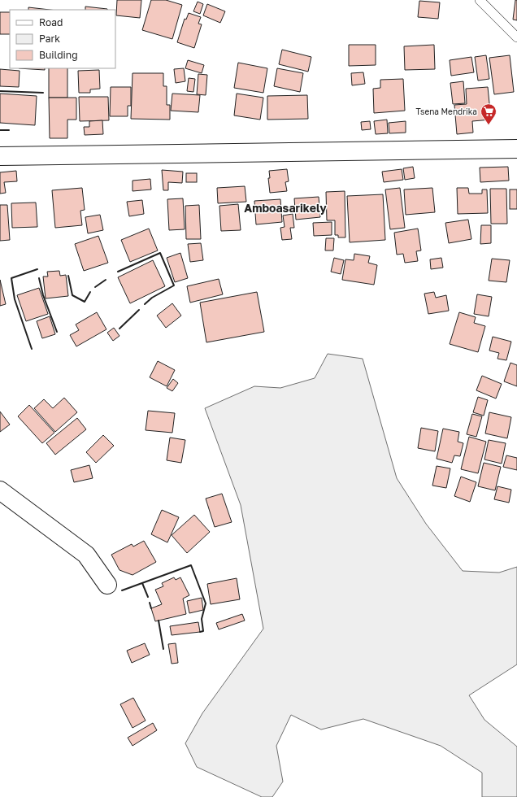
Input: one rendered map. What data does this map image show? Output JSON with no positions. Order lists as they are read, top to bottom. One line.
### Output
{"districts":["Amboasarikely"],"places":{"supermarket":["Tsena Mendrika"]},"legend":["Road","Park","Building"]}
